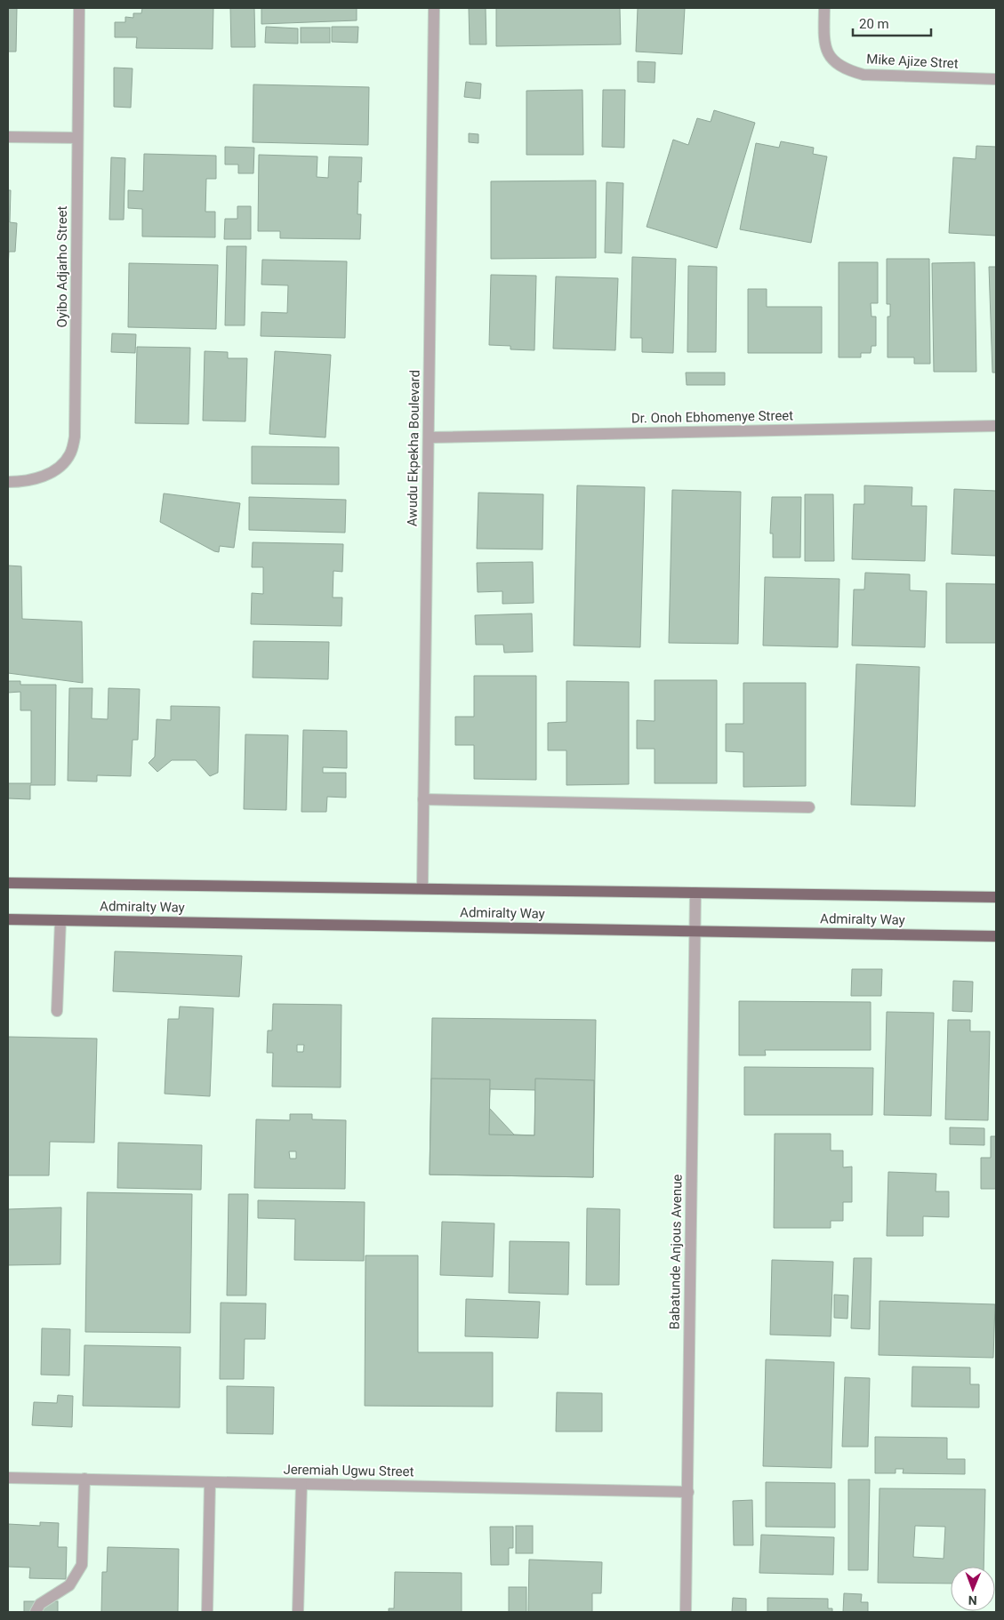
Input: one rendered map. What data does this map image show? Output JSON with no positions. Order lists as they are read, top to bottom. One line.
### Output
{"streets":{"main road":["Admiralty Way"],"street":["Mike Ajize Stret","Oyibo Adjarho Street","Dr. Onoh Ebhomenye Street","Awudu Ekpekha Boulevard","Babatunde Anjous Avenue","Jeremiah Ugwu Street"]},"crossings":[["Dr. Onoh Ebhomenye Street","Awudu Ekpekha Boulevard"],["Awudu Ekpekha Boulevard","Admiralty Way"],["Admiralty Way","Babatunde Anjous Avenue"],["Babatunde Anjous Avenue","Jeremiah Ugwu Street"]],"scale_bar":"20 m","north":"bottom"}
